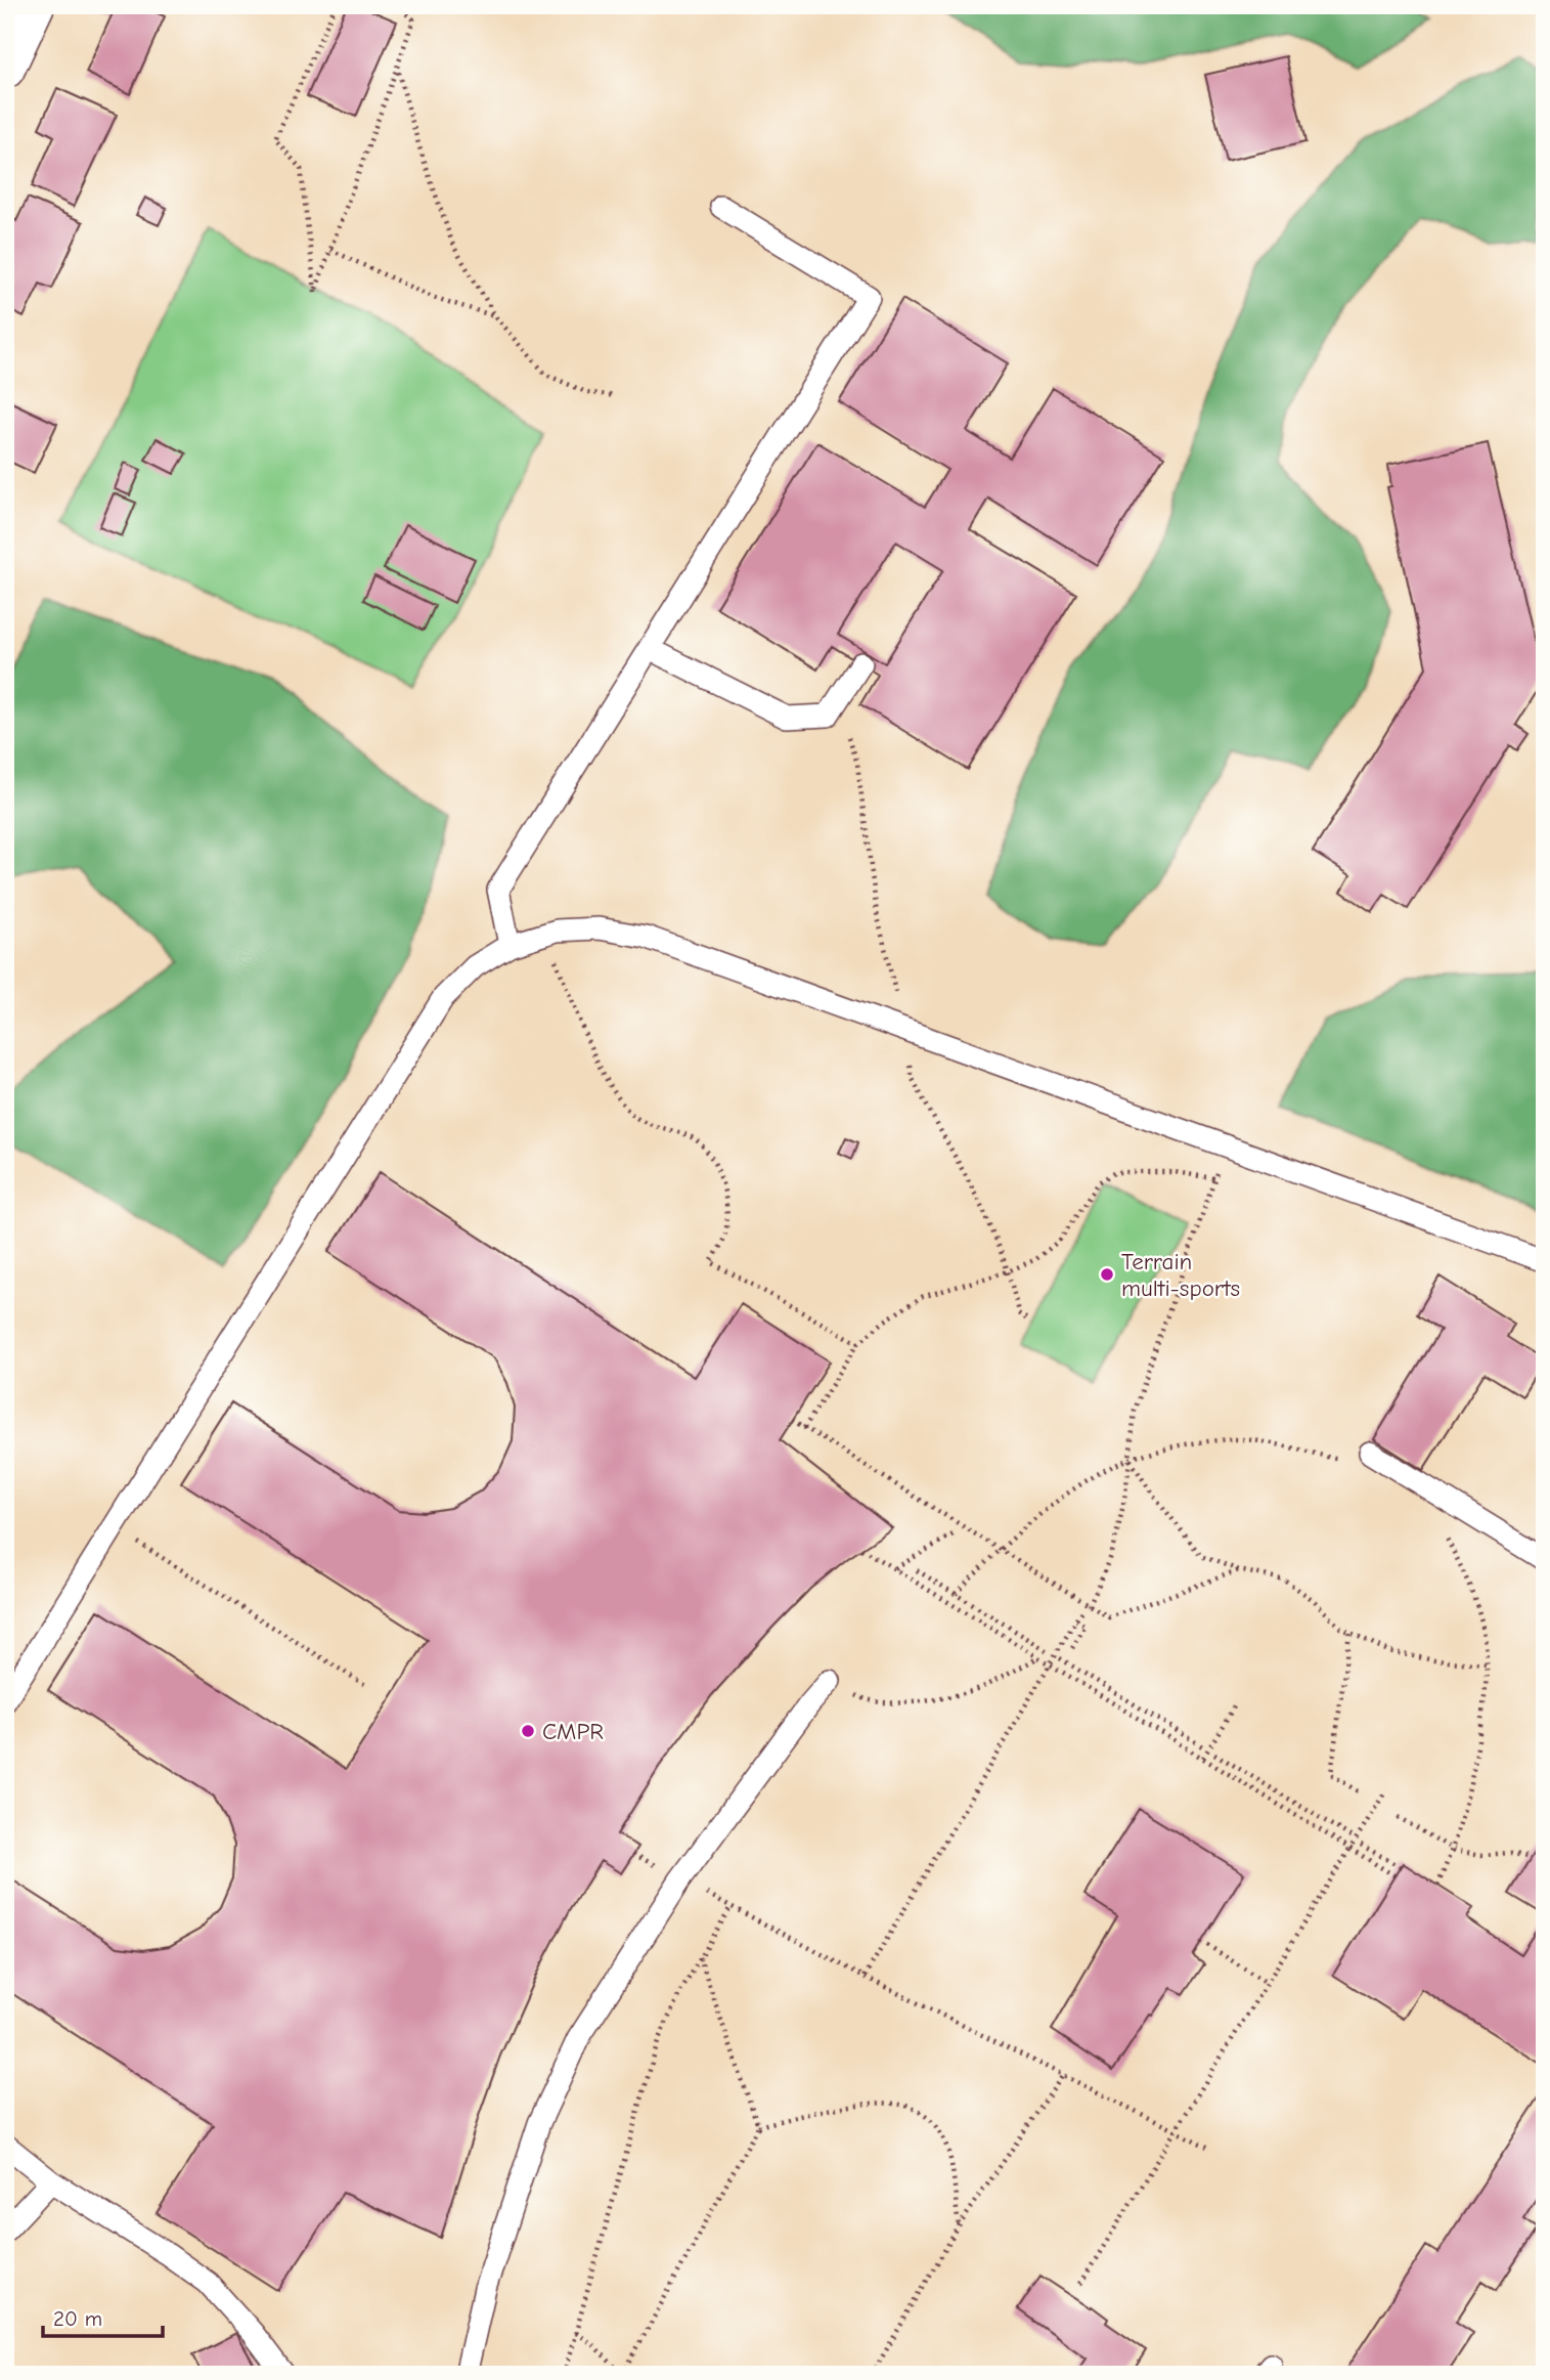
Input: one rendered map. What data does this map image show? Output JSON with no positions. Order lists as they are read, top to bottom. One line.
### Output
{"places":["Terrain multi-sports","CMPR"],"scale_bar":"20 m"}
